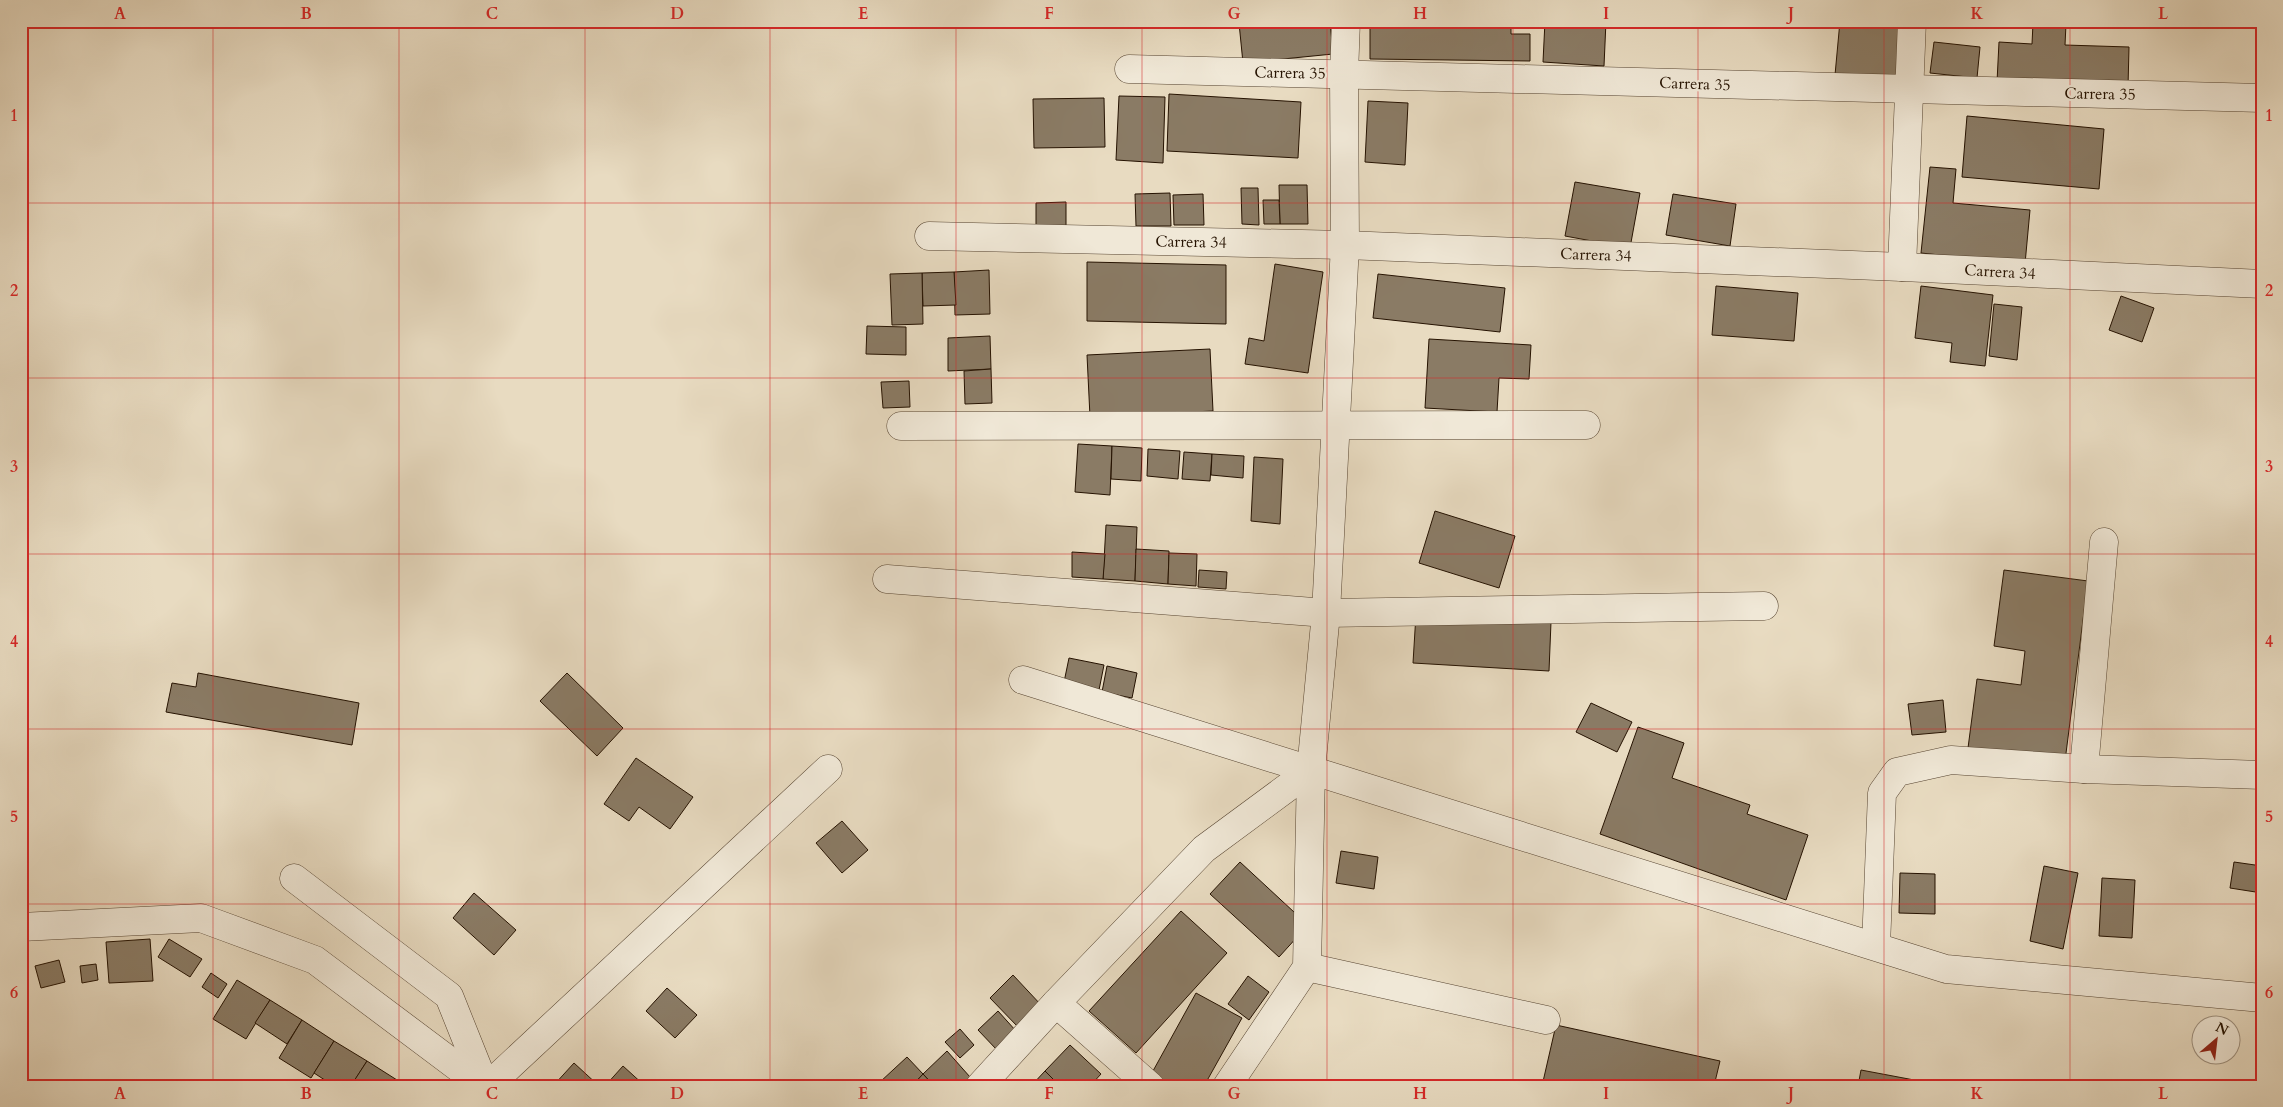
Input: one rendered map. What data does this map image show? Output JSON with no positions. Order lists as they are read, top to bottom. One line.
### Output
{"streets":{"street":["Carrera 35","Carrera 34"]},"north":"top right","grid":{"columns":["A","B","C","D","E","F","G","H","I","J","K","L"],"rows":["1","2","3","4","5","6"]}}
